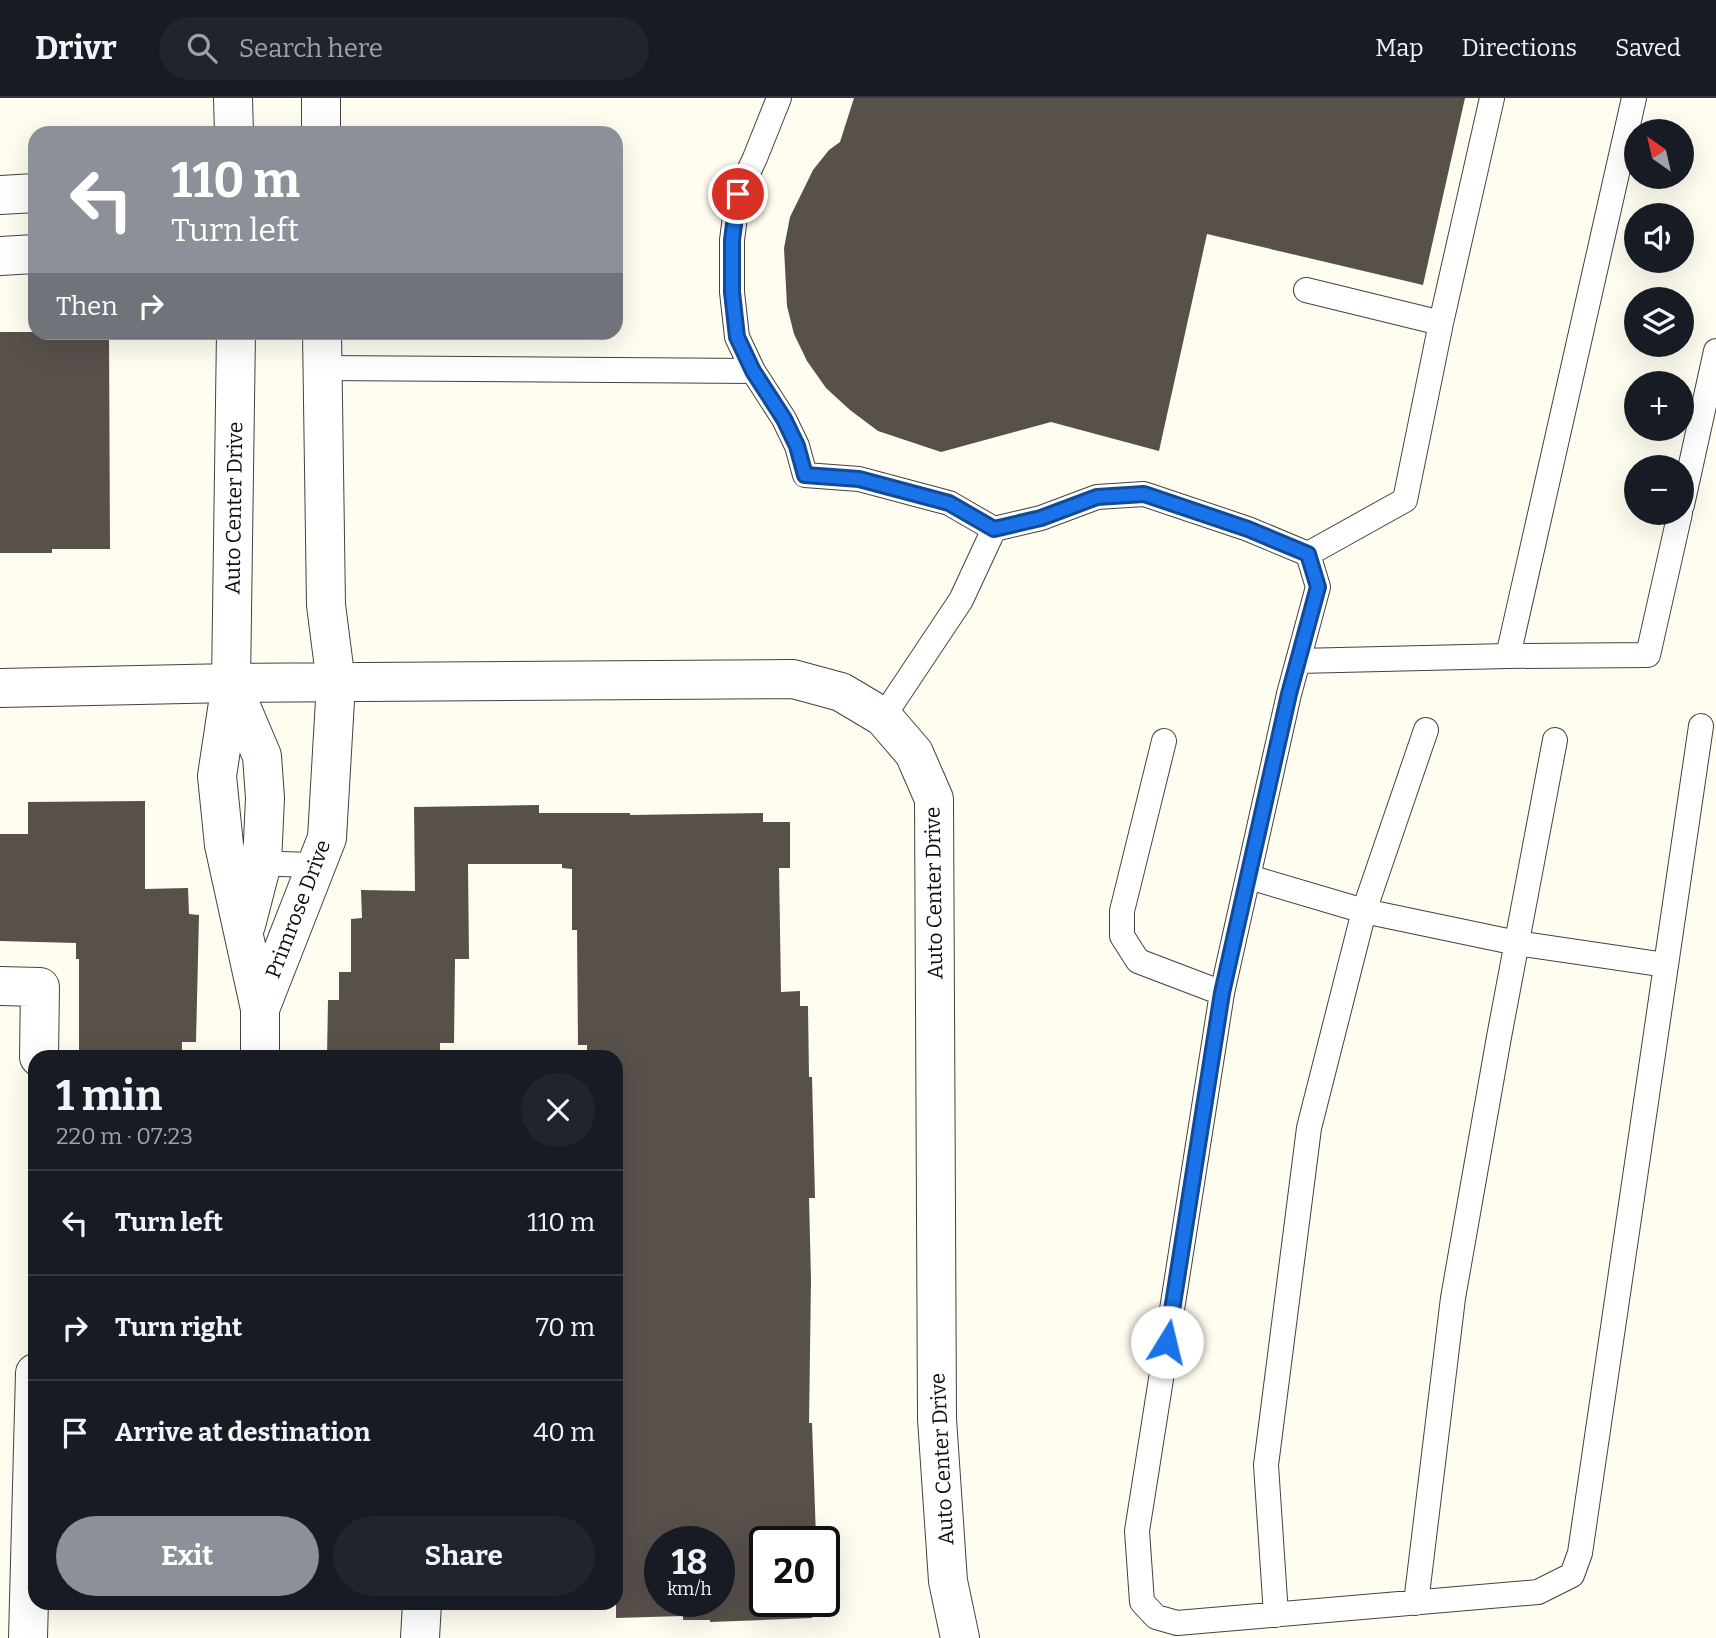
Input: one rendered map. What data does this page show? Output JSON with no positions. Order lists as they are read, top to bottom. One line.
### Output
{"streets":{"street":["Auto Center Drive","Primrose Drive"]},"crossings":[["Auto Center Drive","Primrose Drive"]],"north":"top left","page":{"header":"Drivr","search":"Search here","nav":["Map","Directions","Saved"],"map_buttons":["+","−"],"turn":["110 m","Turn left"],"then":"Then","heading":["1 min","220 m · 07:23"],"list":[{"name":"Turn left","value":"110 m"},{"name":"Turn right","value":"70 m"},{"name":"Arrive at destination","value":"40 m"}],"buttons":["Exit","Share"],"speed":"18 km/h","limit":"20"}}
